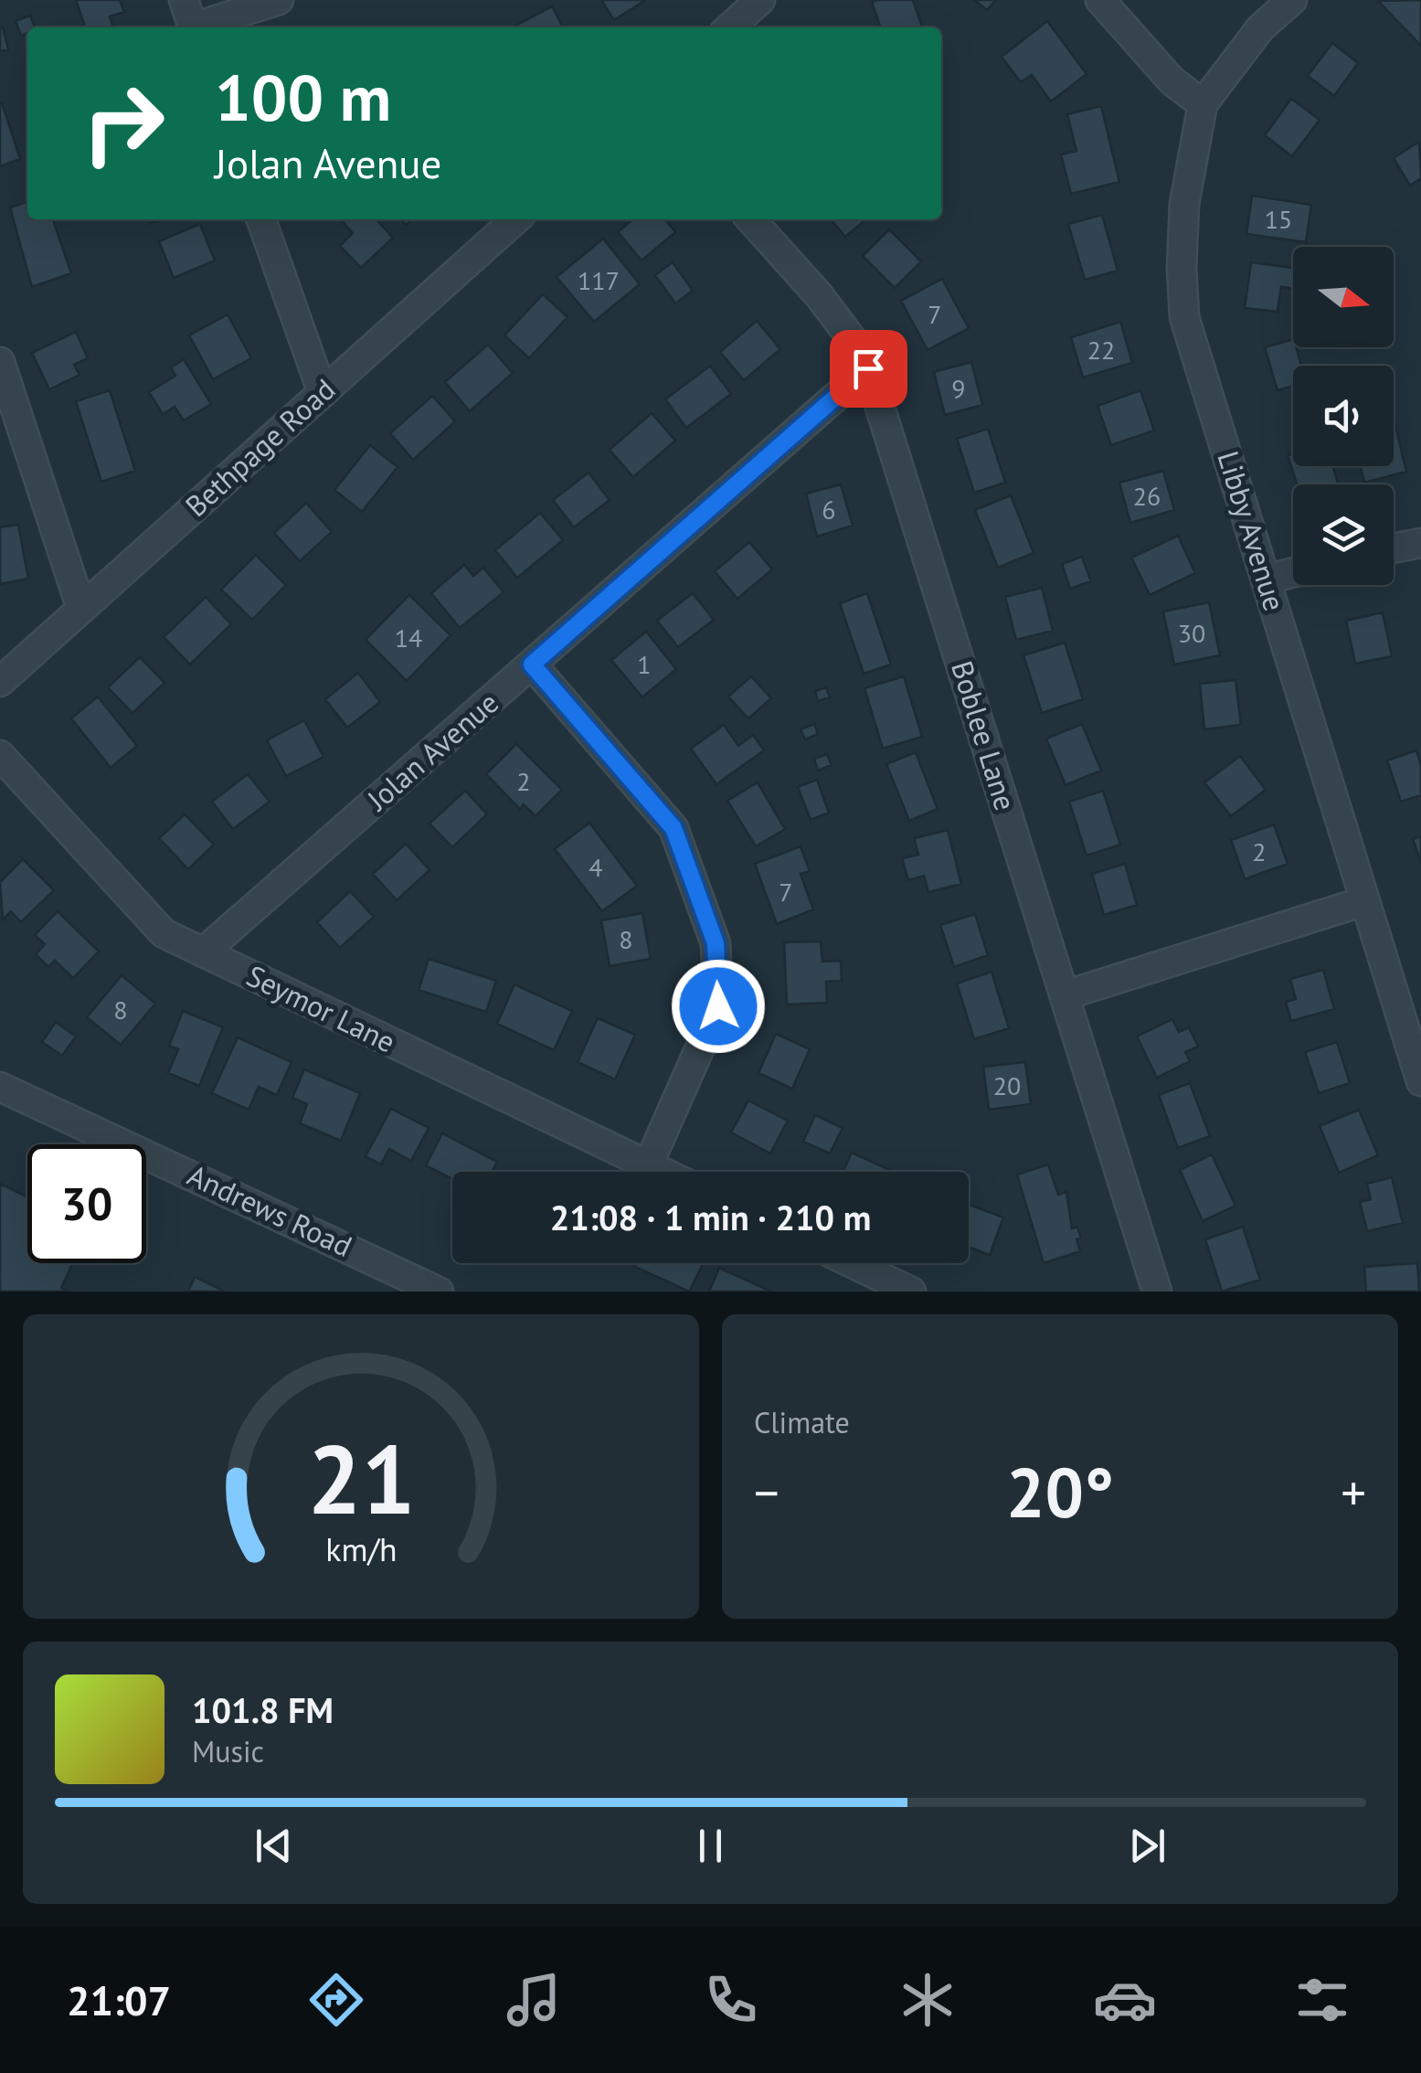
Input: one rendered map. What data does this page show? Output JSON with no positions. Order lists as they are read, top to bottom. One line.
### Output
{"streets":{"street":["Bethpage Road","Libby Avenue","Boblee Lane","Jolan Avenue","Seymor Lane","Andrews Road"]},"crossings":[["Boblee Lane","Jolan Avenue"],["Jolan Avenue","Seymor Lane"]],"house_numbers":["15","117","7","22","9","26","6","30","14","1","2","2","4","7","8","8","20"],"north":"right","page":{"turn":["100 m","Jolan Avenue"],"limit":"30","trip":"21:08 · 1 min · 210 m","tile":"Climate","heat":["−","20°","+"],"song":["101.8 FM","Music"],"tabs":"21:07","gauge":["21","km/h"]}}
